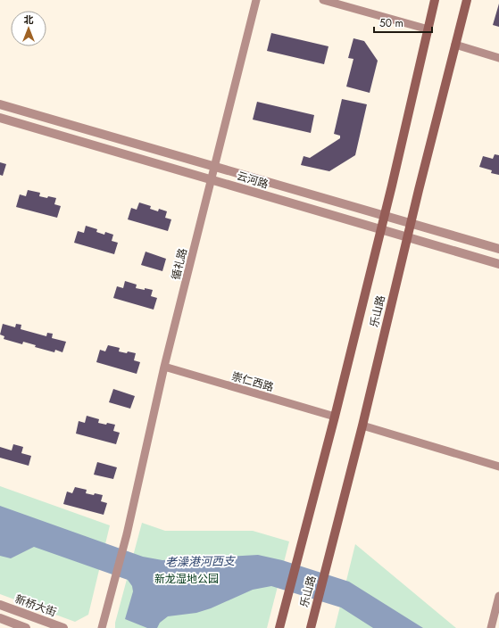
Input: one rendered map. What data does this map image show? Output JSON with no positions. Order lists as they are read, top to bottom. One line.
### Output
{"streets":{"main road":["乐山路"],"street":["云河路","循礼路","崇仁西路","新桥大街"]},"crossings":[["云河路","循礼路"],["云河路","乐山路"],["循礼路","崇仁西路"],["乐山路","崇仁西路"]],"water":["老澡港河西支"],"parks":["新龙湿地公园"],"scale_bar":"50 m","north":"top"}
